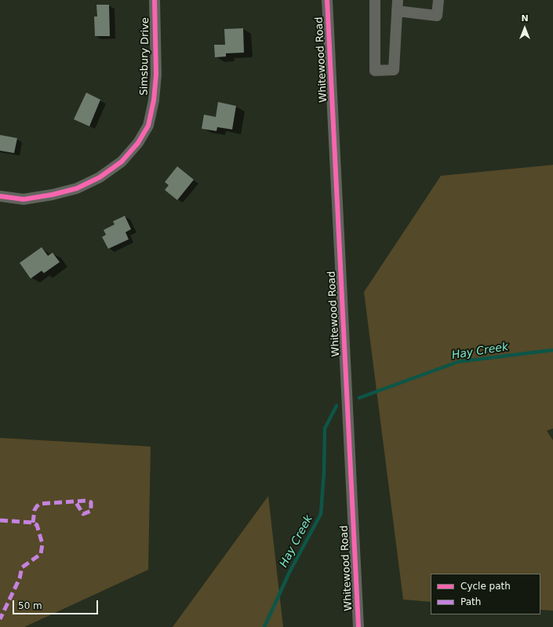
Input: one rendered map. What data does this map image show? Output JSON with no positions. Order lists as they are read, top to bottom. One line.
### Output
{"streets":{"street":["Simsbury Drive","Whitewood Road"]},"water":["Hay Creek"],"legend":["Cycle path","Path"],"scale_bar":"50 m","north":"top"}
